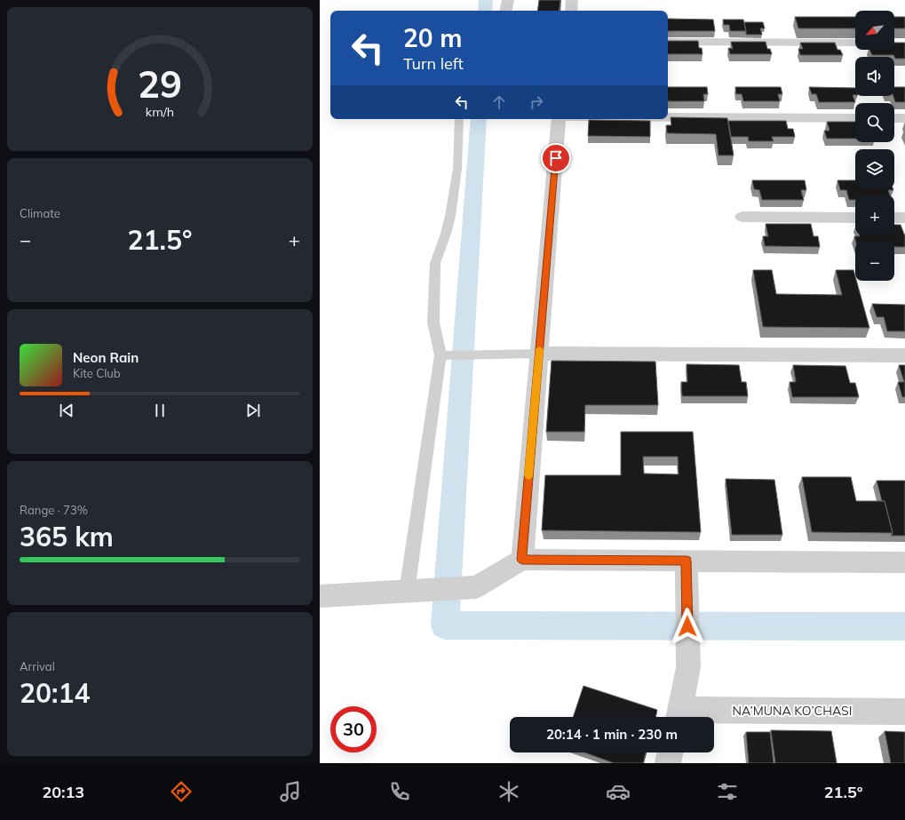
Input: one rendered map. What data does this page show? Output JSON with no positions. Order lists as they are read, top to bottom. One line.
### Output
{"streets":{"street":["NA’MUNA KO’CHASI"]},"north":"bottom left","page":{"map_buttons":["+","−"],"turn":["20 m","Turn left"],"tile":["Climate",["Range · 73%","365 km"],["Arrival","20:14"]],"heat":["−","21.5°","+"],"song":["Neon Rain","Kite Club"],"limit":"30","trip":"20:14 · 1 min · 230 m","tabs":["20:13","21.5°"],"gauge":["29","km/h"]}}
